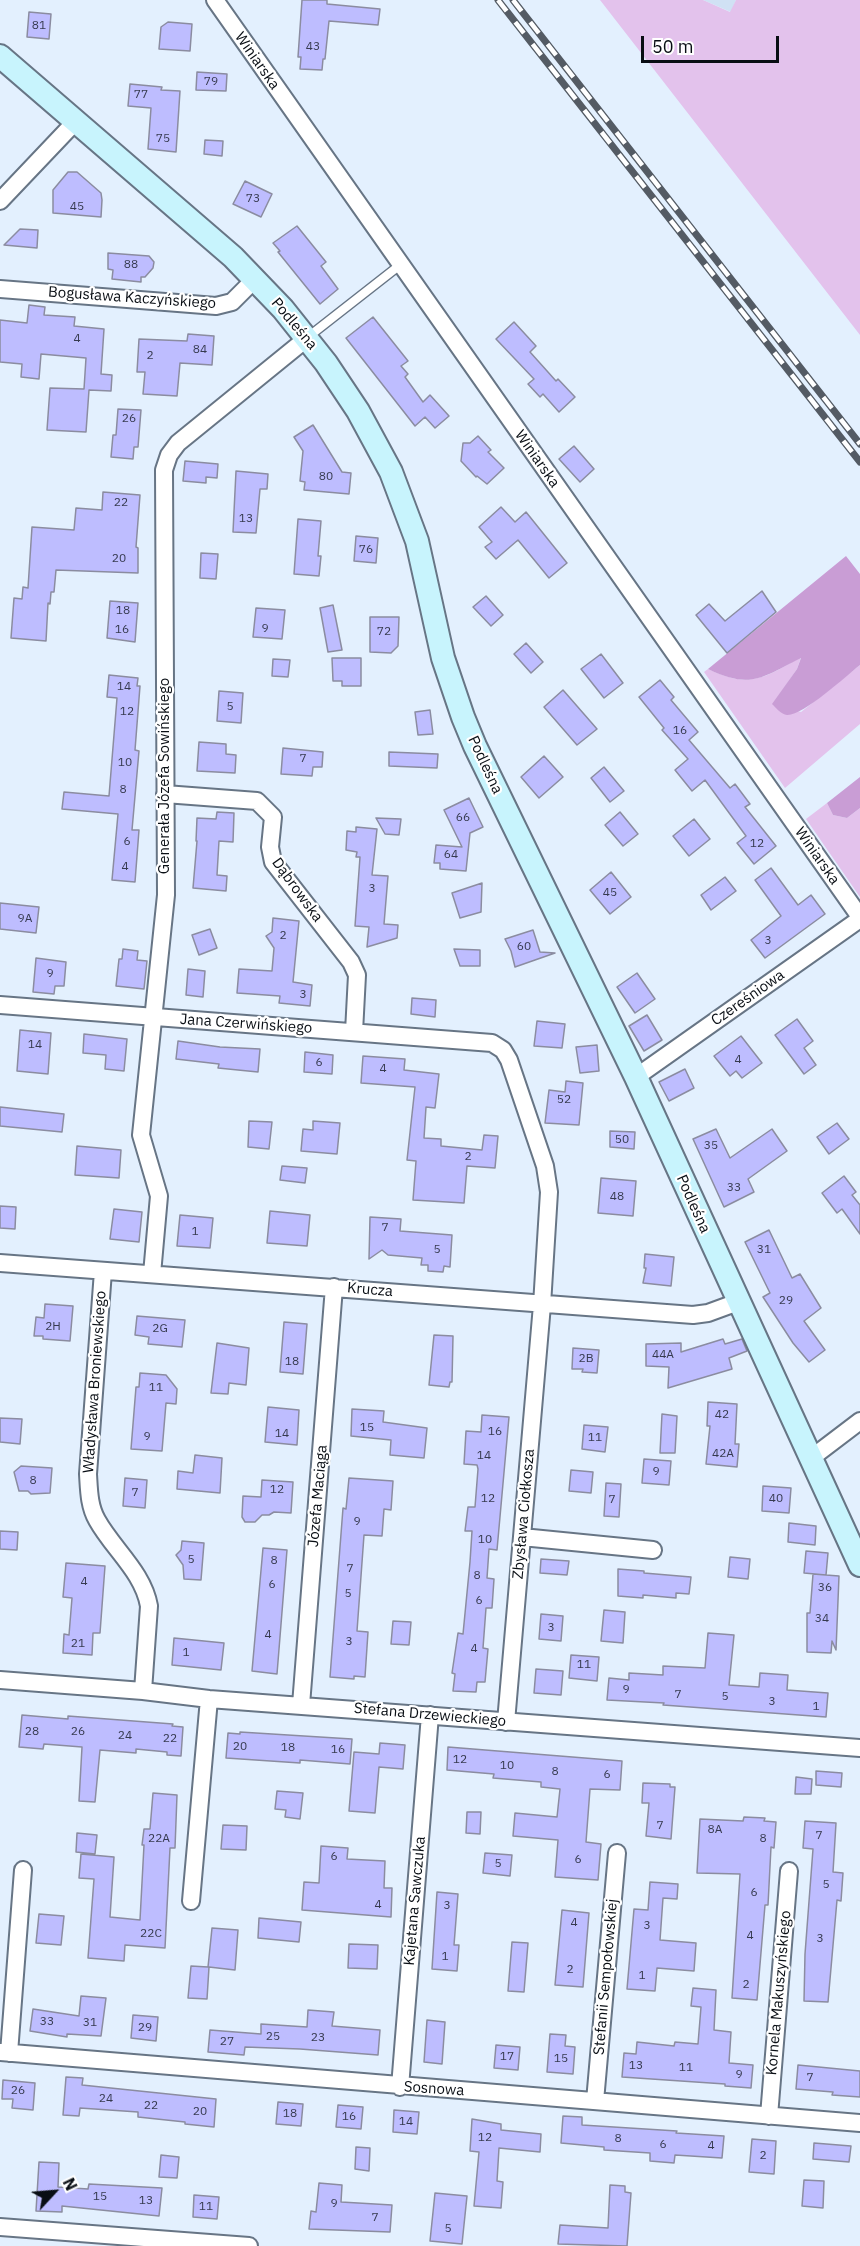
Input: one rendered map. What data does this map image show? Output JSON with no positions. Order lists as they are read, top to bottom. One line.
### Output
{"streets":{"street":["Winiarska","Bogusława Kaczyńskiego","Podleśna","Generała Józefa Sowińskiego","Dąbrowska","Czereśniowa","Jana Czerwińskiego","Krucza","Władysława Broniewskiego","Józefa Maciąga","Zbysława Ciołkosza","Stefana Drzewieckiego","Kajetana Sawczuka","Stefanii Sempołowskiej","Kornela Makuszyńskiego","Sosnowa"]},"crossings":[["Winiarska","Czereśniowa"],["Bogusława Kaczyńskiego","Podleśna"],["Podleśna","Generała Józefa Sowińskiego"],["Podleśna","Czereśniowa"],["Podleśna","Krucza"],["Generała Józefa Sowińskiego","Dąbrowska"],["Generała Józefa Sowińskiego","Jana Czerwińskiego"],["Generała Józefa Sowińskiego","Krucza"],["Dąbrowska","Jana Czerwińskiego"],["Jana Czerwińskiego","Krucza"],["Jana Czerwińskiego","Zbysława Ciołkosza"],["Krucza","Władysława Broniewskiego"],["Krucza","Józefa Maciąga"],["Krucza","Zbysława Ciołkosza"],["Władysława Broniewskiego","Stefana Drzewieckiego"],["Józefa Maciąga","Stefana Drzewieckiego"],["Zbysława Ciołkosza","Stefana Drzewieckiego"],["Stefana Drzewieckiego","Kajetana Sawczuka"],["Kajetana Sawczuka","Sosnowa"],["Stefanii Sempołowskiej","Sosnowa"],["Kornela Makuszyńskiego","Sosnowa"]],"house_numbers":["81","43","79","77","75","73","45","88","4","84","2","26","80","22","13","76","20","18","9","16","72","14","5","12","16","7","10","8","66","6","12","64","4","3","45","9A","2","3","60","9","3","14","4","6","4","52","50","35","2","33","48","7","1","5","31","29","2H","2G","44A","2B","18","11","42","15","16","14","9","11","42A","14","9","8","12","7","12","40","7","9","10","5","8","7","8","4","6","36","5","6","34","3","4","3","21","4","1","11","9","7","5","3","1","28","26","24","22","20","18","16","12","10","8","6","7","8A","7","22A","8","6","6","5","5","6","4","3","4","3","22C","4","3","1","2","1","2","33","31","29","25","23","27","17","15","13","11","9","7","26","24","22","20","18","16","14","12","8","6","4","2","15","13","9","11","7","5"],"scale_bar":"50 m","north":"top right"}
